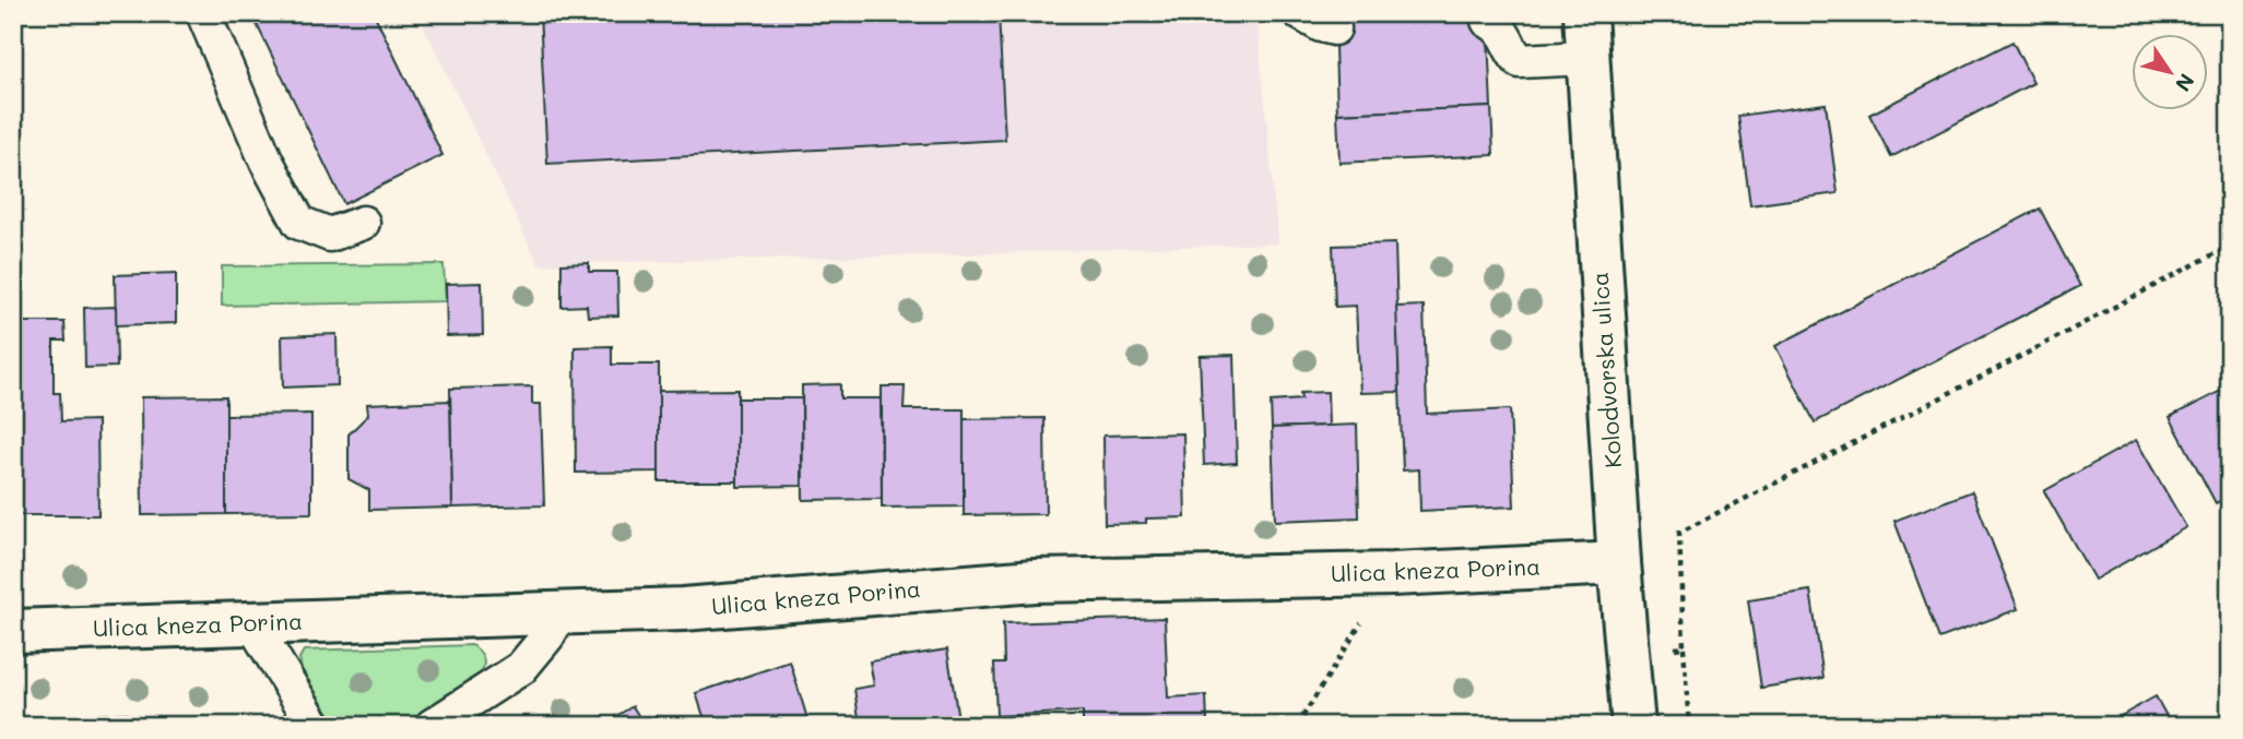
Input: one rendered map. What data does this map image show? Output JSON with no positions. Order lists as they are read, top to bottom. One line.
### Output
{"streets":{"street":["Kolodvorska ulica","Ulica kneza Porina"]},"crossings":[["Kolodvorska ulica","Ulica kneza Porina"]],"north":"bottom right"}
